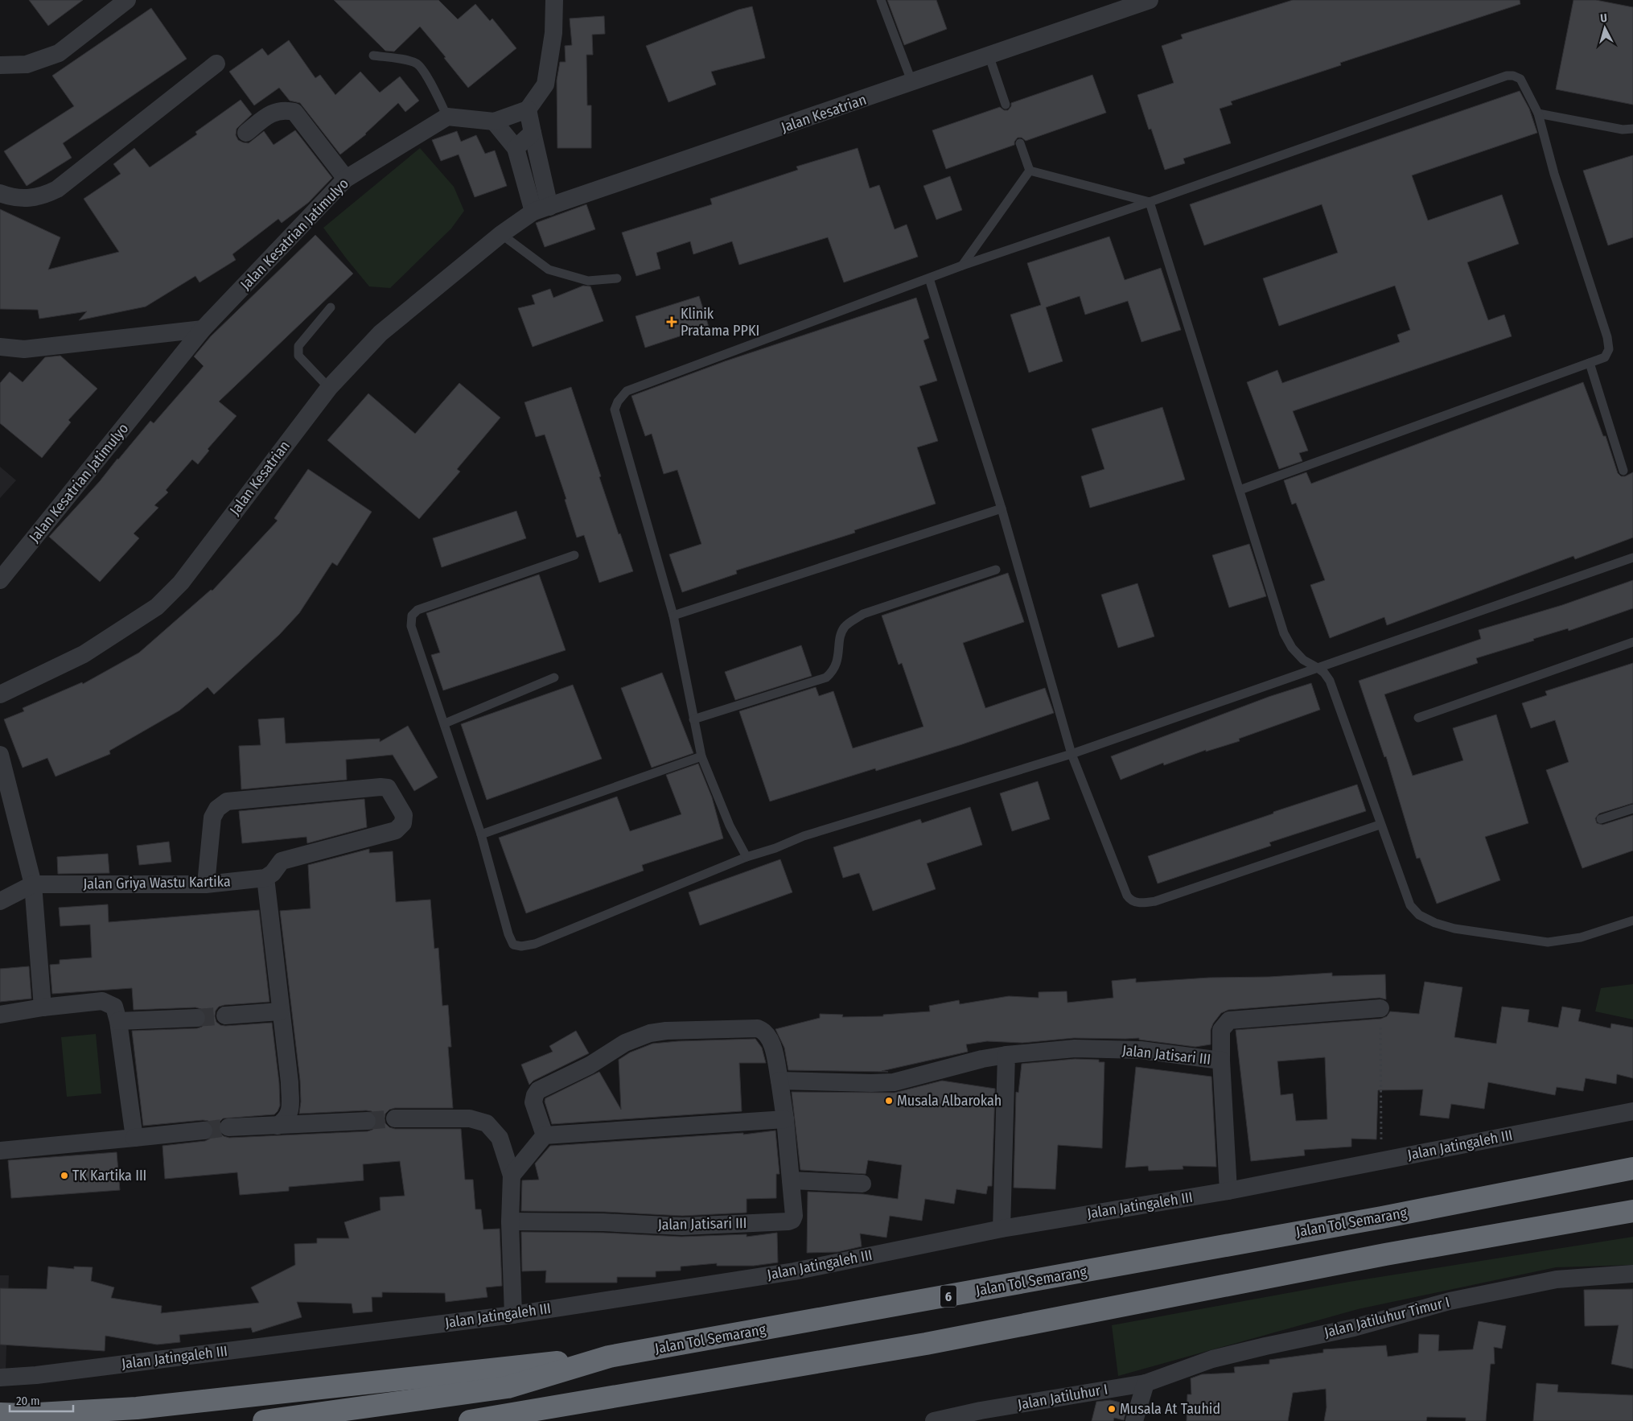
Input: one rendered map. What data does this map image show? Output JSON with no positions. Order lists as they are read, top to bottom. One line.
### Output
{"streets":{"highway":["Jalan Tol Semarang","6"],"street":["Jalan Kesatrian","Jalan Kesatrian Jatimulyo","Jalan Griya Wastu Kartika","Jalan Jatisari III","Jalan Jatingaleh III","Jalan Jatiluhur Timur I","Jalan Jatiluhur I"]},"crossings":[["Jalan Jatisari III","Jalan Jatingaleh III"],["Jalan Jatiluhur Timur I","Jalan Jatiluhur I"]],"places":{"health":["Klinik Pratama PPKI"],"other":["Musala Albarokah","TK Kartika III","Musala At Tauhid"]},"scale_bar":"20 m","north":"top"}
